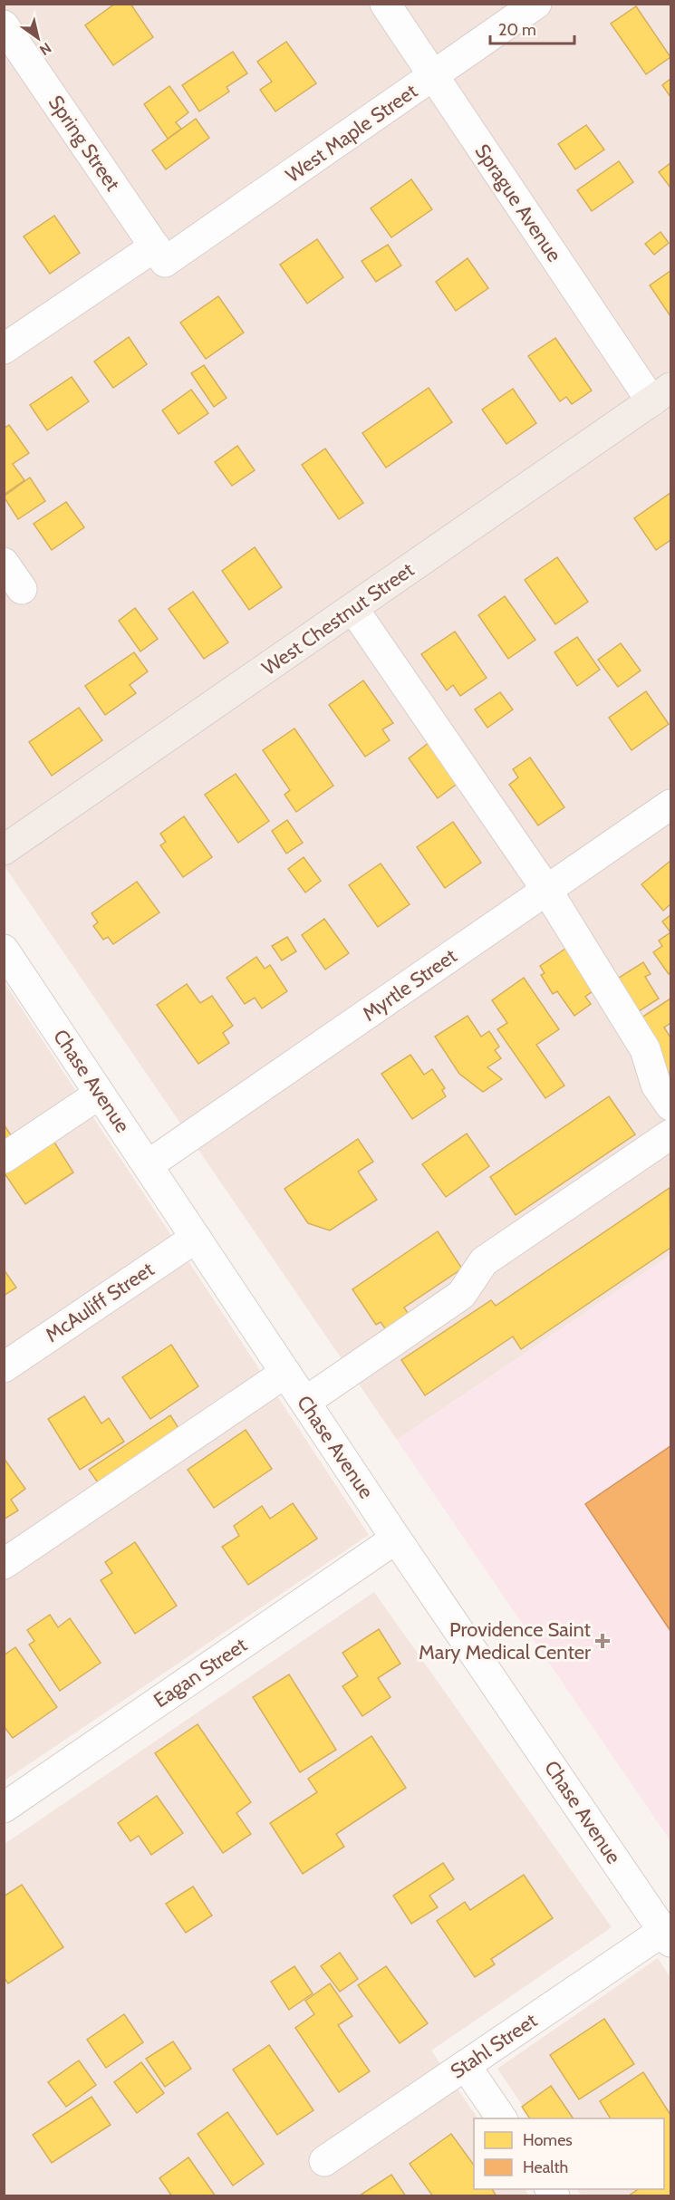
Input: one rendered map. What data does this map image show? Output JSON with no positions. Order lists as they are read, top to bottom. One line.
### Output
{"streets":{"main road":["West Chestnut Street"],"street":["West Maple Street","Spring Street","Sprague Avenue","Myrtle Street","Chase Avenue","McAuliff Street","Eagan Street","Stahl Street"]},"crossings":[["West Maple Street","Spring Street"],["West Maple Street","Sprague Avenue"],["Sprague Avenue","West Chestnut Street"],["Myrtle Street","Chase Avenue"],["Chase Avenue","McAuliff Street"],["Chase Avenue","Eagan Street"],["Chase Avenue","Stahl Street"]],"places":{"health":["Providence Saint Mary Medical Center"]},"legend":["Homes","Health"],"scale_bar":"20 m","north":"bottom right"}
